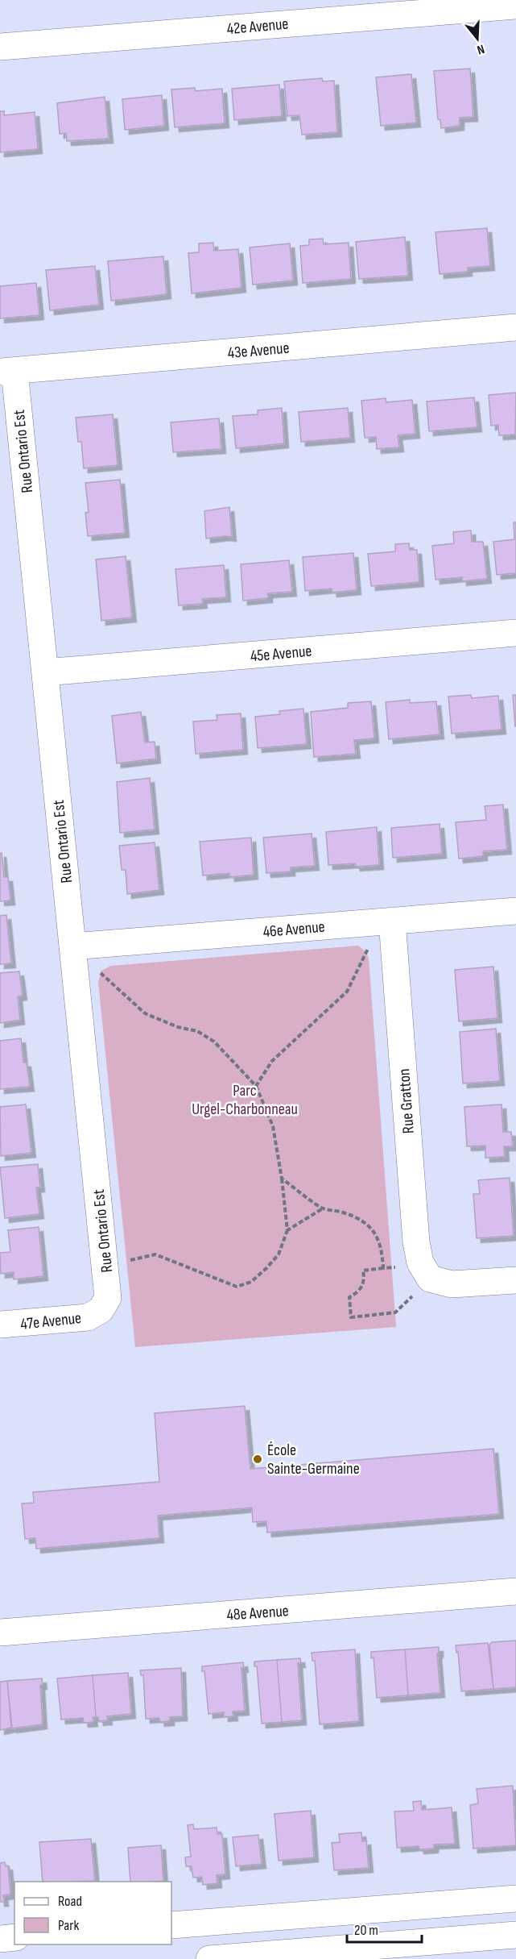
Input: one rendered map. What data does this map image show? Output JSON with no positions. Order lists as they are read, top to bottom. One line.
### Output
{"streets":{"street":["42e Avenue","43e Avenue","Rue Ontario Est","45e Avenue","46e Avenue","Rue Gratton","47e Avenue","48e Avenue"]},"crossings":[["43e Avenue","Rue Ontario Est"],["Rue Ontario Est","45e Avenue"],["Rue Ontario Est","46e Avenue"],["Rue Ontario Est","47e Avenue"],["46e Avenue","Rue Gratton"]],"parks":["Parc Urgel-Charbonneau"],"places":["École Sainte-Germaine"],"legend":["Road","Park"],"scale_bar":"20 m","north":"bottom"}
